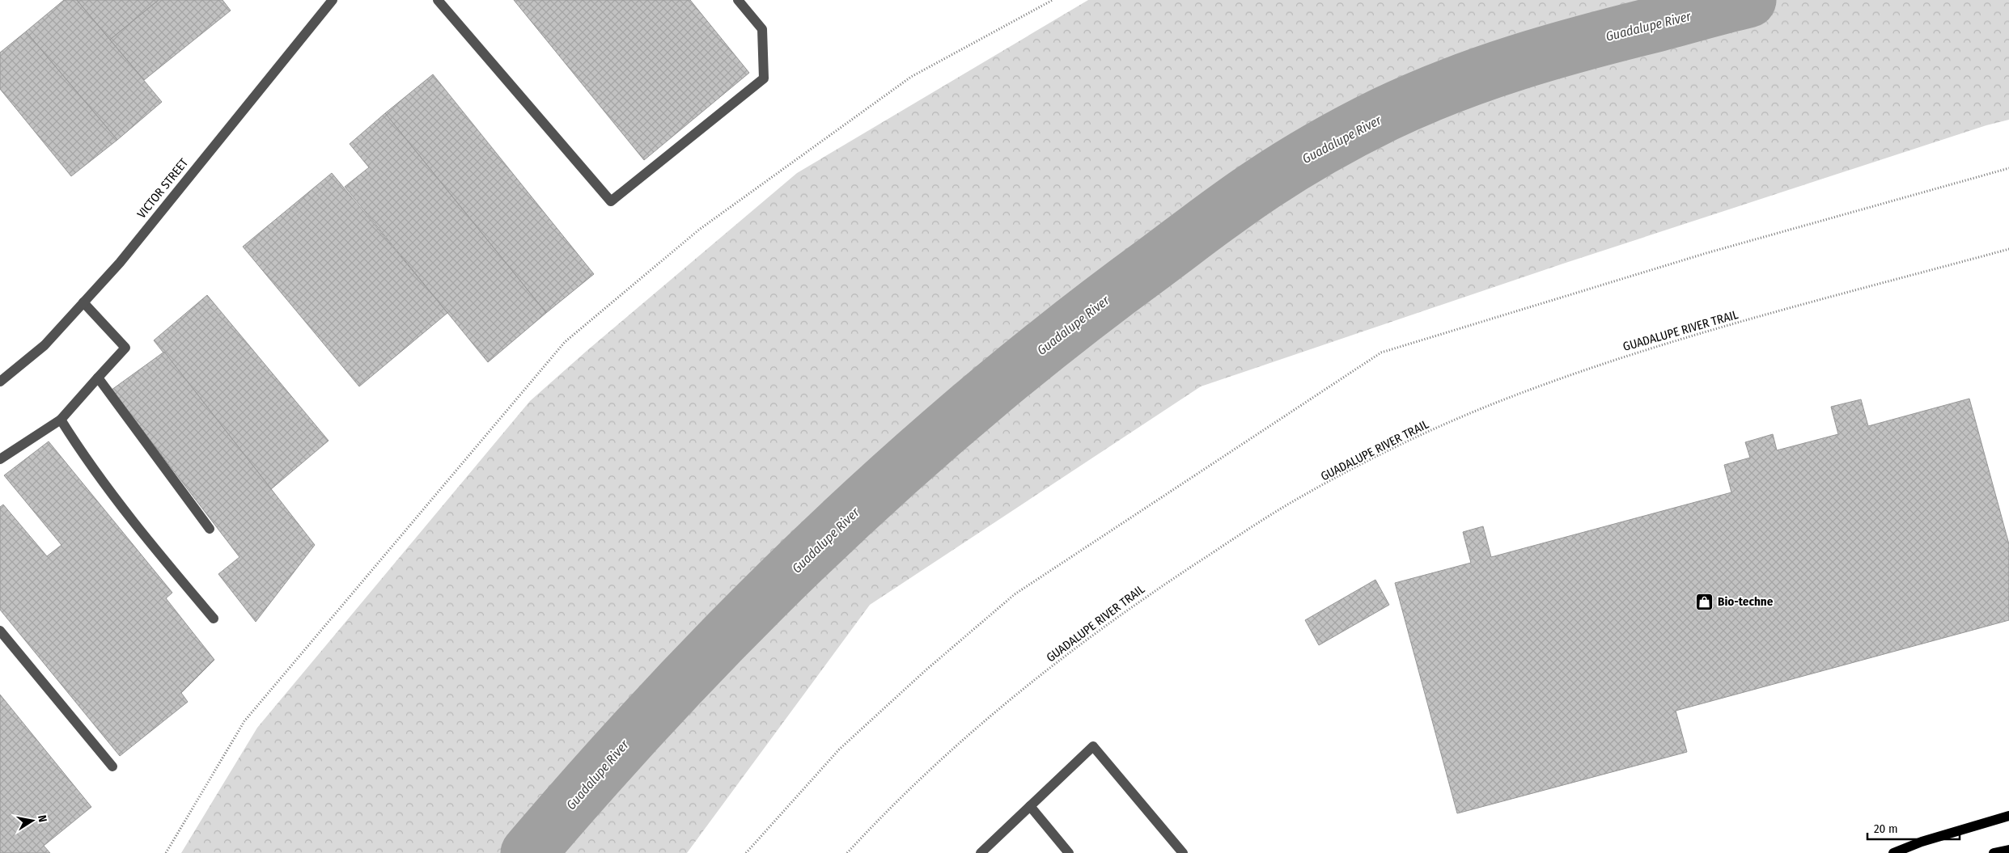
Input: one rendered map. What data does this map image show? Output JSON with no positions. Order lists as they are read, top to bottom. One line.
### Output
{"streets":{"street":["VICTOR STREET"],"path":["GUADALUPE RIVER TRAIL"]},"water":["Guadalupe River"],"places":{"shop":["Bio-techne"]},"scale_bar":"20 m","north":"right"}
